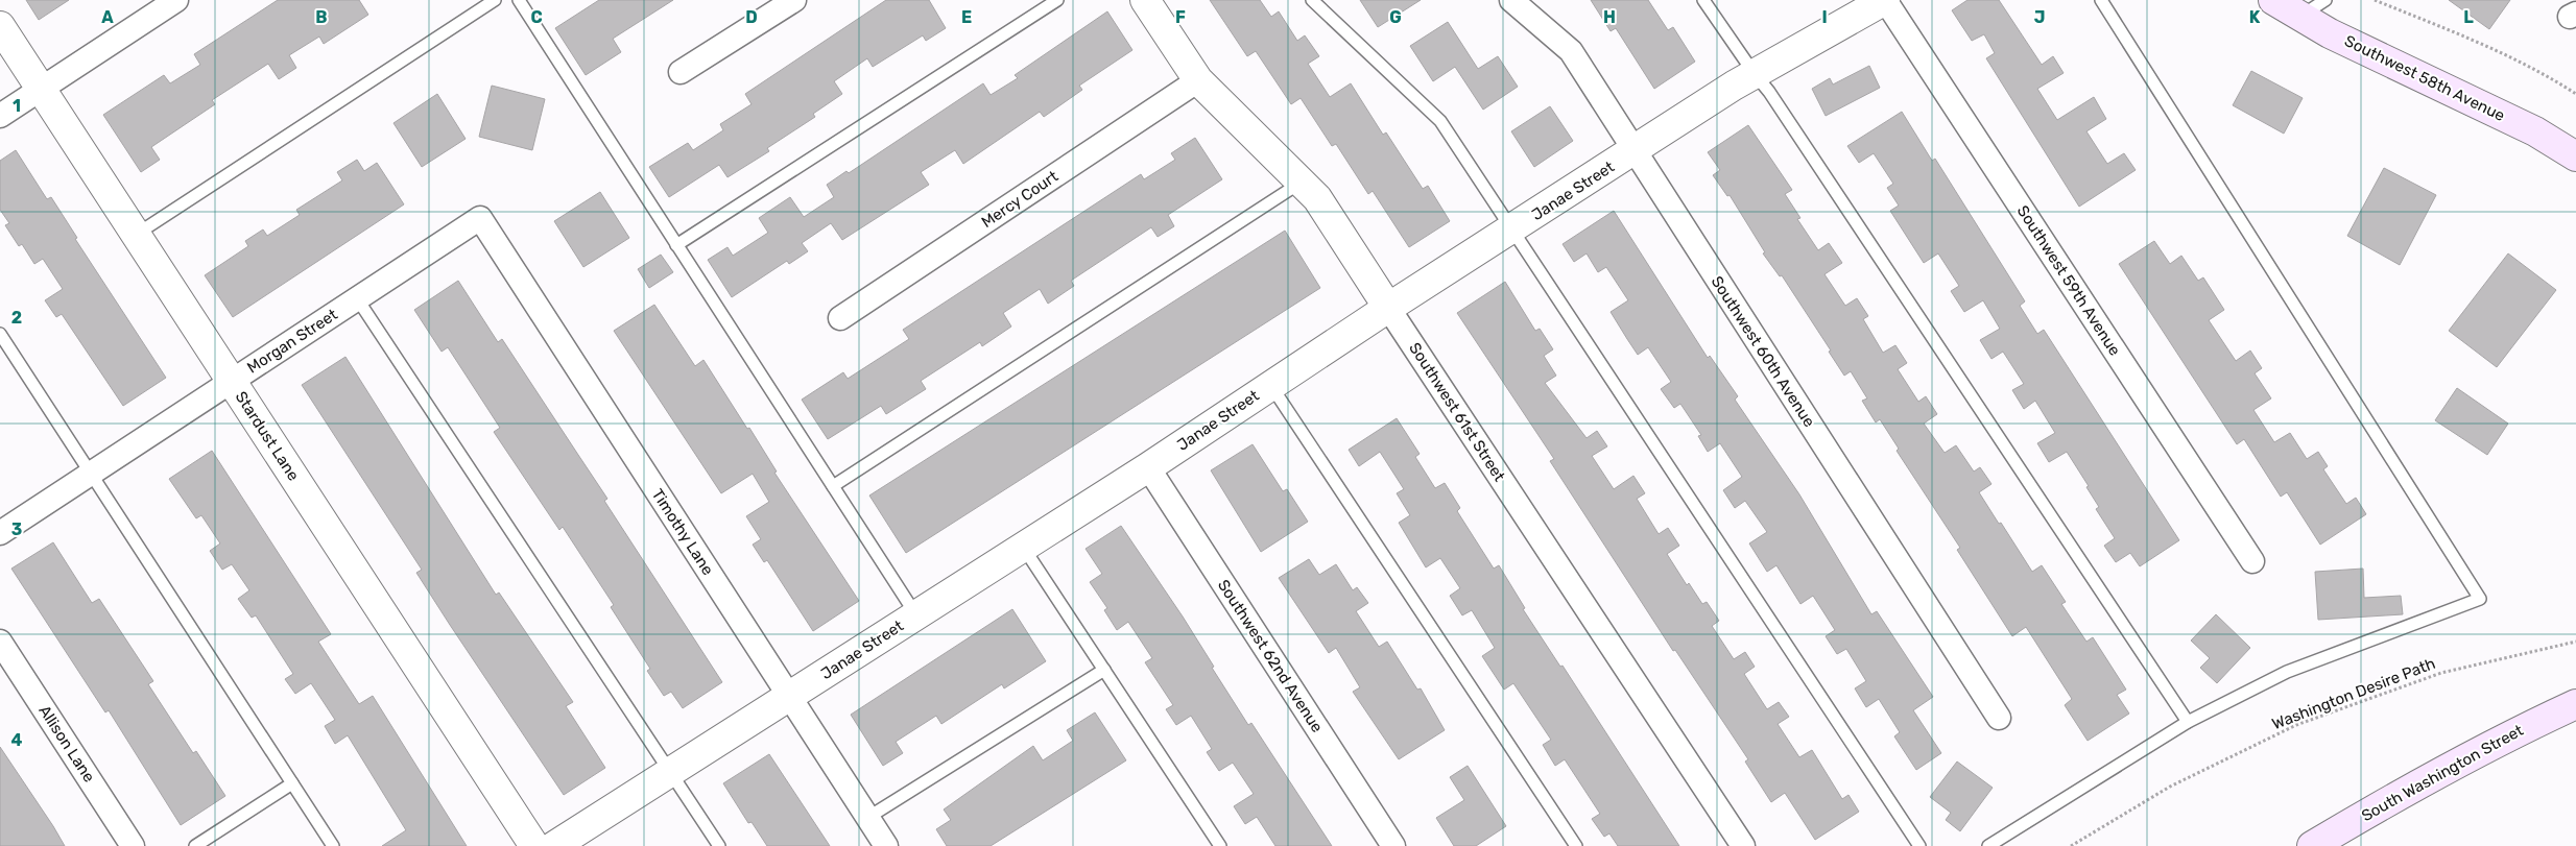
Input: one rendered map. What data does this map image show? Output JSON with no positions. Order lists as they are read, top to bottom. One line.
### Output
{"streets":{"main road":["Southwest 58th Avenue","South Washington Street"],"street":["Janae Street","Mercy Court","Southwest 59th Avenue","Morgan Street","Southwest 60th Avenue","Southwest 61st Street","Stardust Lane","Timothy Lane","Southwest 62nd Avenue","Allison Lane"],"path":["Washington Desire Path"]},"crossings":[["Janae Street","Southwest 59th Avenue"],["Janae Street","Southwest 60th Avenue"],["Janae Street","Southwest 61st Street"],["Janae Street","Timothy Lane"],["Janae Street","Southwest 62nd Avenue"],["Mercy Court","Southwest 61st Street"],["Morgan Street","Stardust Lane"],["Morgan Street","Timothy Lane"]],"grid":{"columns":["A","B","C","D","E","F","G","H","I","J","K","L"],"rows":["1","2","3","4"]}}
